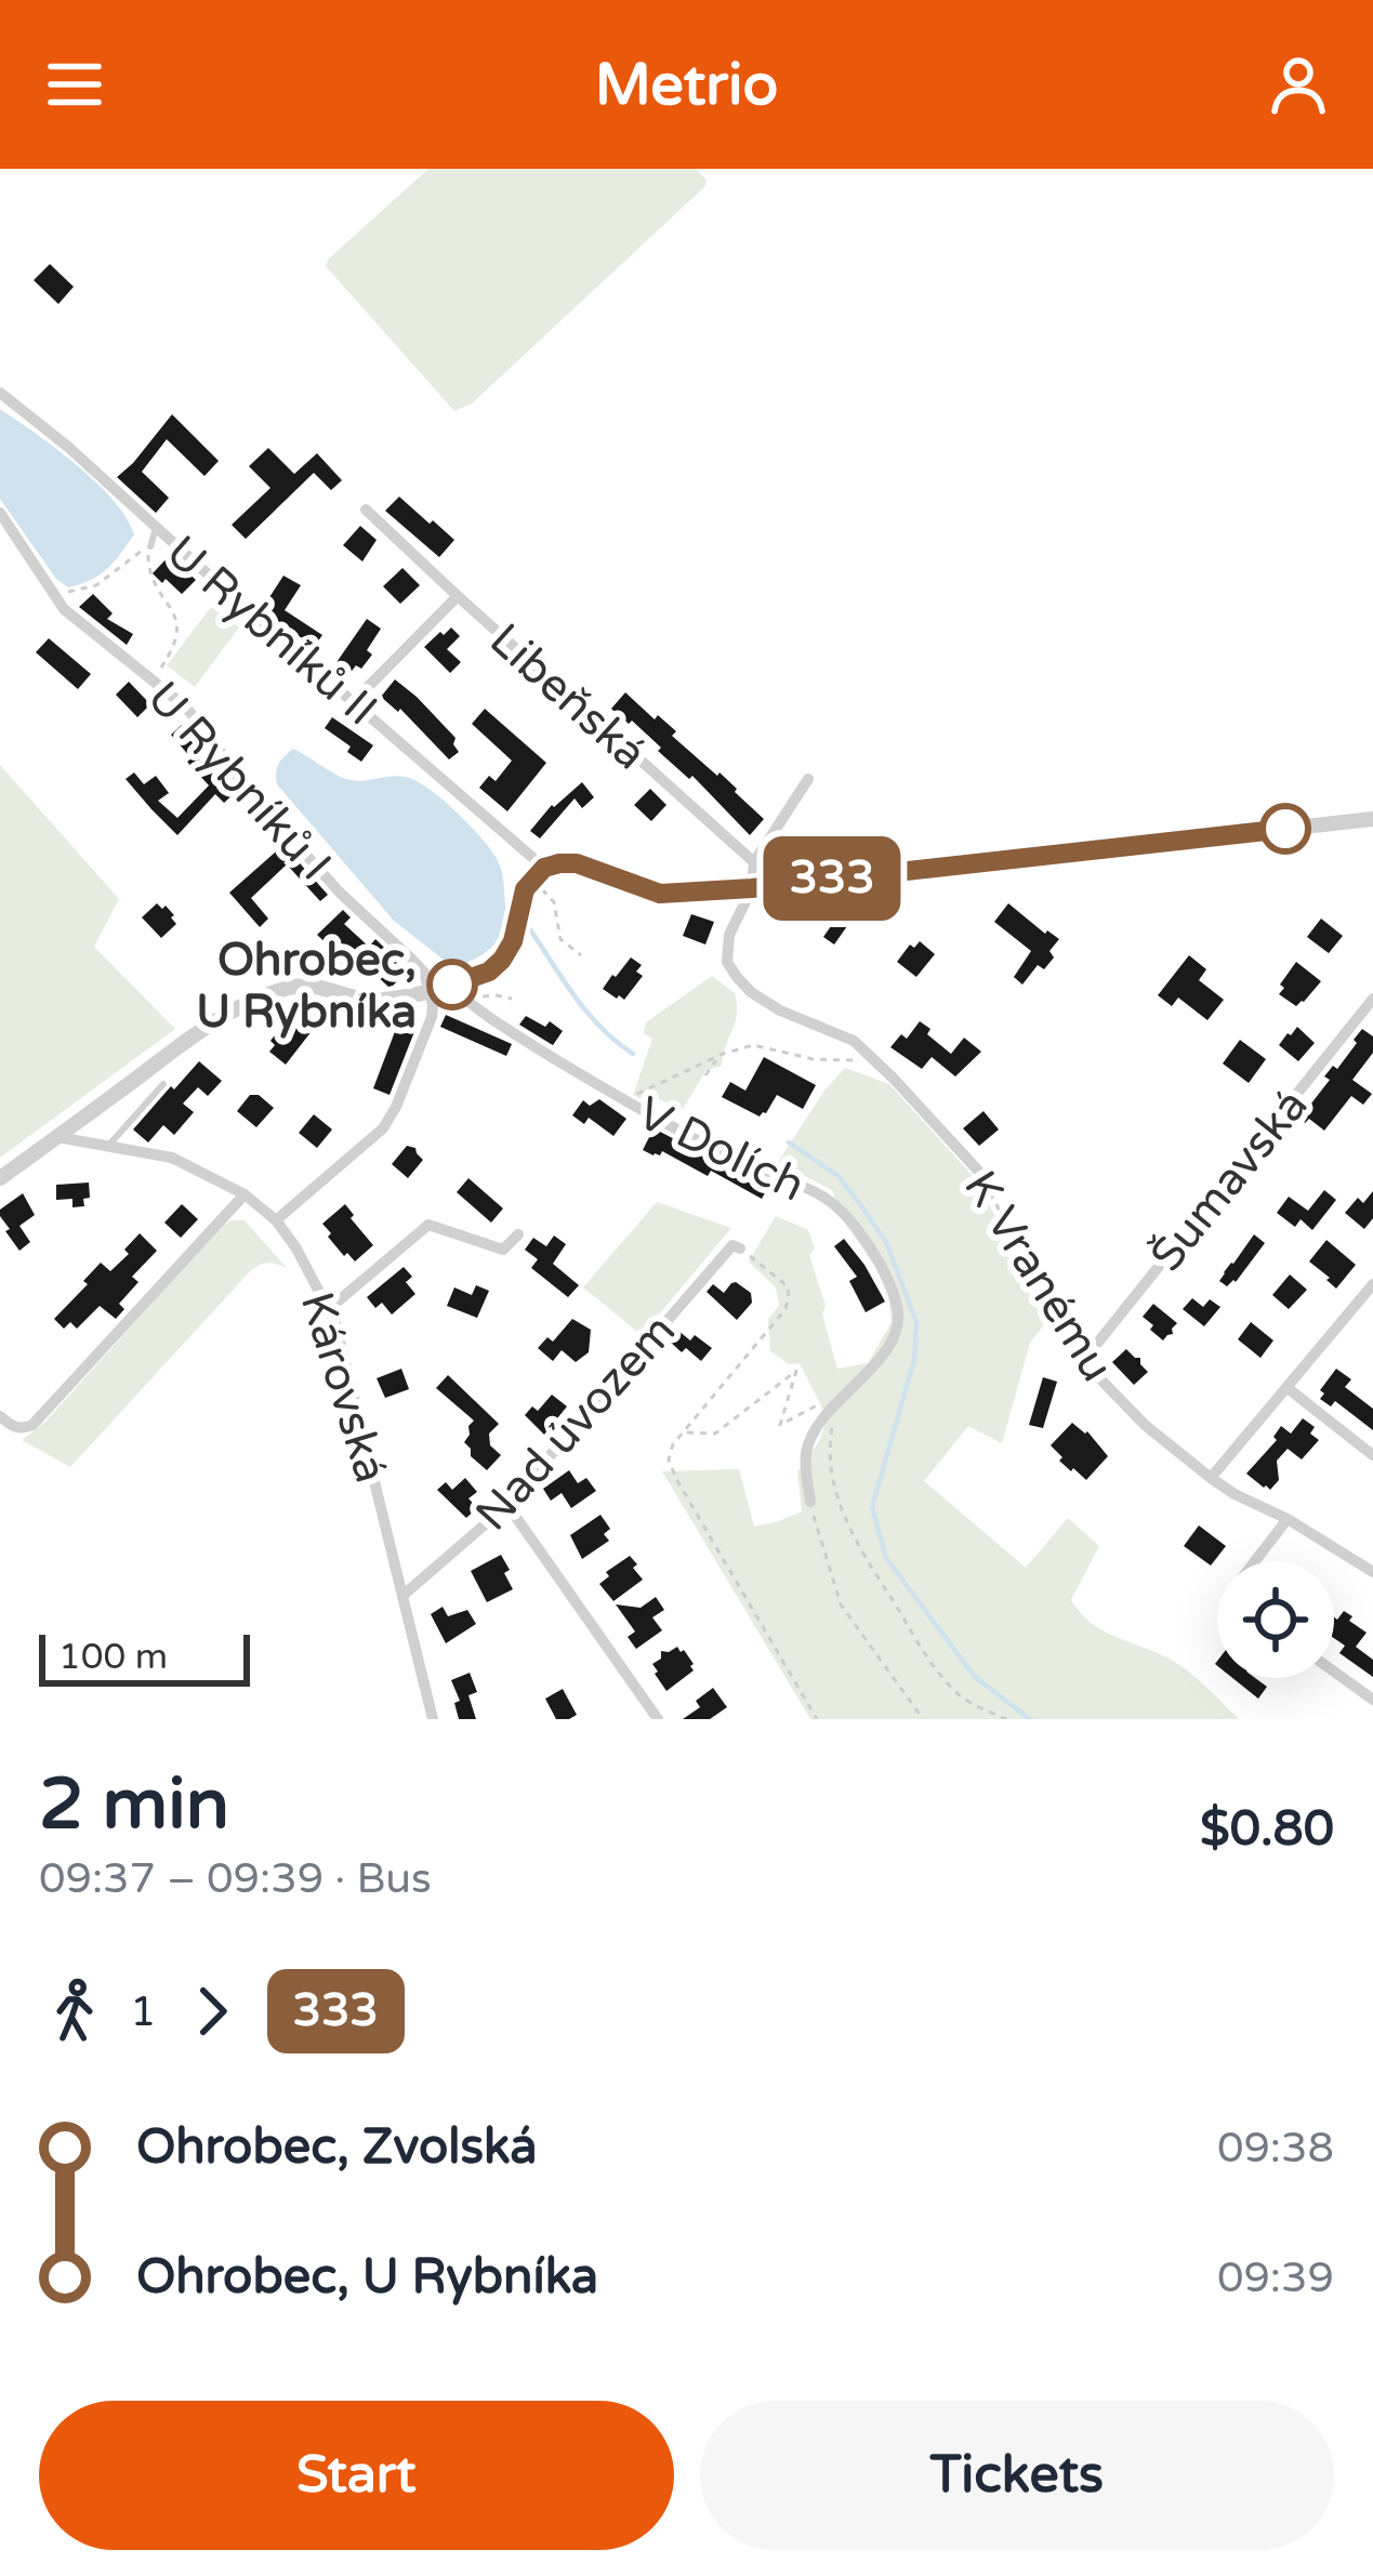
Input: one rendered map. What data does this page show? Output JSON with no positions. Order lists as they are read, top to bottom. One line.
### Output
{"streets":{"street":["U Rybníků II","Libeňská","U Rybníků I","V Dolích","Šumavská","K Vranému","Károvská","Nad úvozem"]},"crossings":[["Šumavská","K Vranému"],["Károvská","Nad úvozem"]],"places":["Ohrobec, U Rybníka"],"lines":["bus line 333"],"scale_bar":"100 m","page":{"header":"Metrio","on_map":"333","scale":"100 m","heading":["2 min","09:37 – 09:39 · Bus","$0.80"],"legs":["1","333"],"list":[{"name":"Ohrobec, Zvolská","value":"09:38"},{"name":"Ohrobec, U Rybníka","value":"09:39"}],"buttons":["Start","Tickets"]}}
